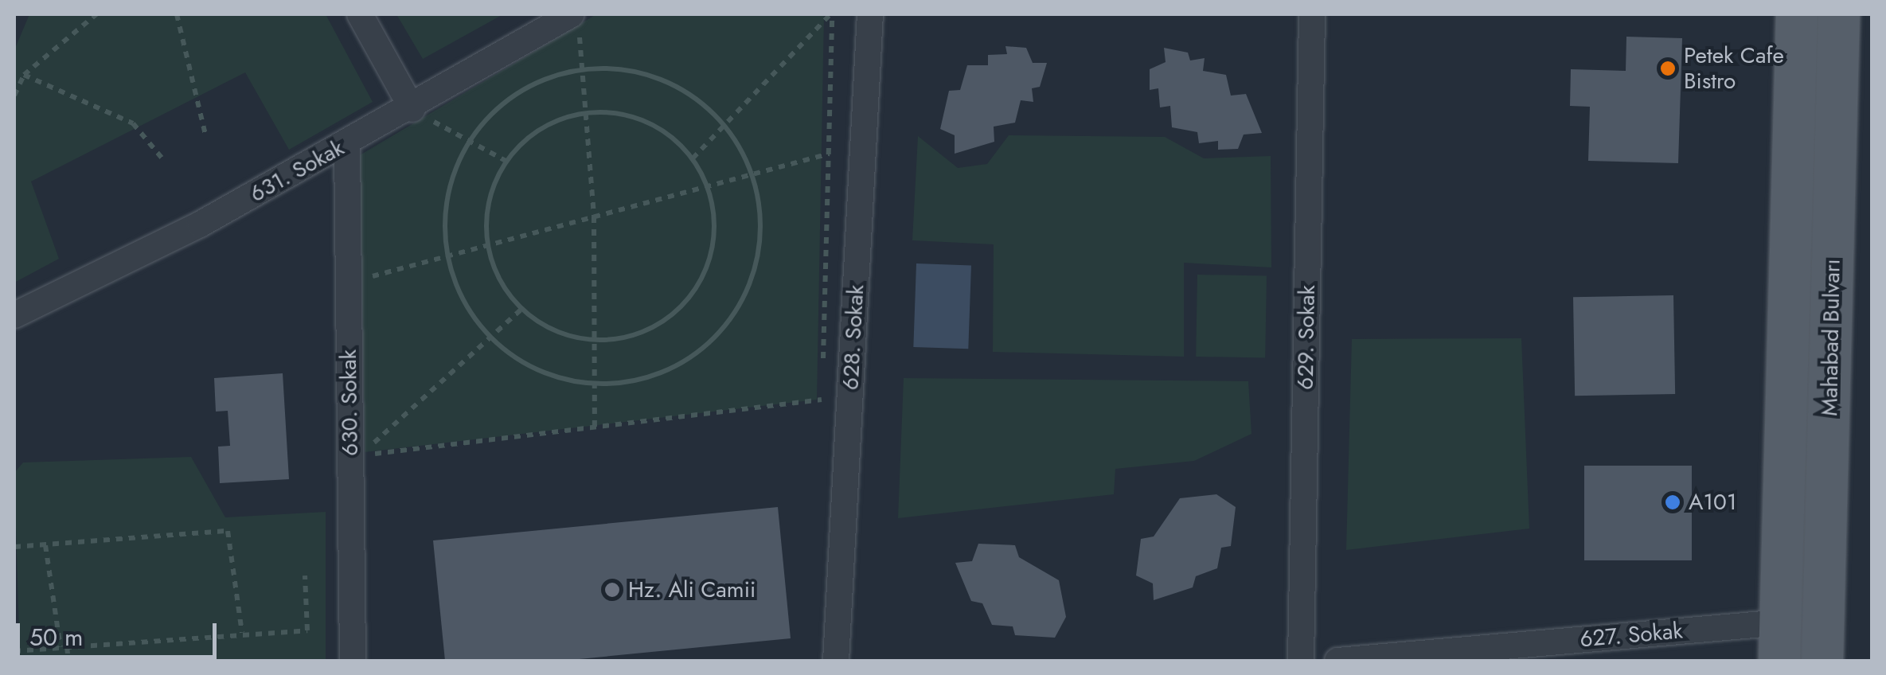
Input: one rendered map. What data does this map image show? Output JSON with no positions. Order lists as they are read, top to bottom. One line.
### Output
{"streets":{"main road":["Mahabad Bulvarı"],"street":["631. Sokak","628. Sokak","629. Sokak","630. Sokak","627. Sokak"]},"crossings":[["631. Sokak","630. Sokak"]],"places":["Petek Cafe Bistro","A101","Hz. Ali Camii"],"scale_bar":"50 m"}
